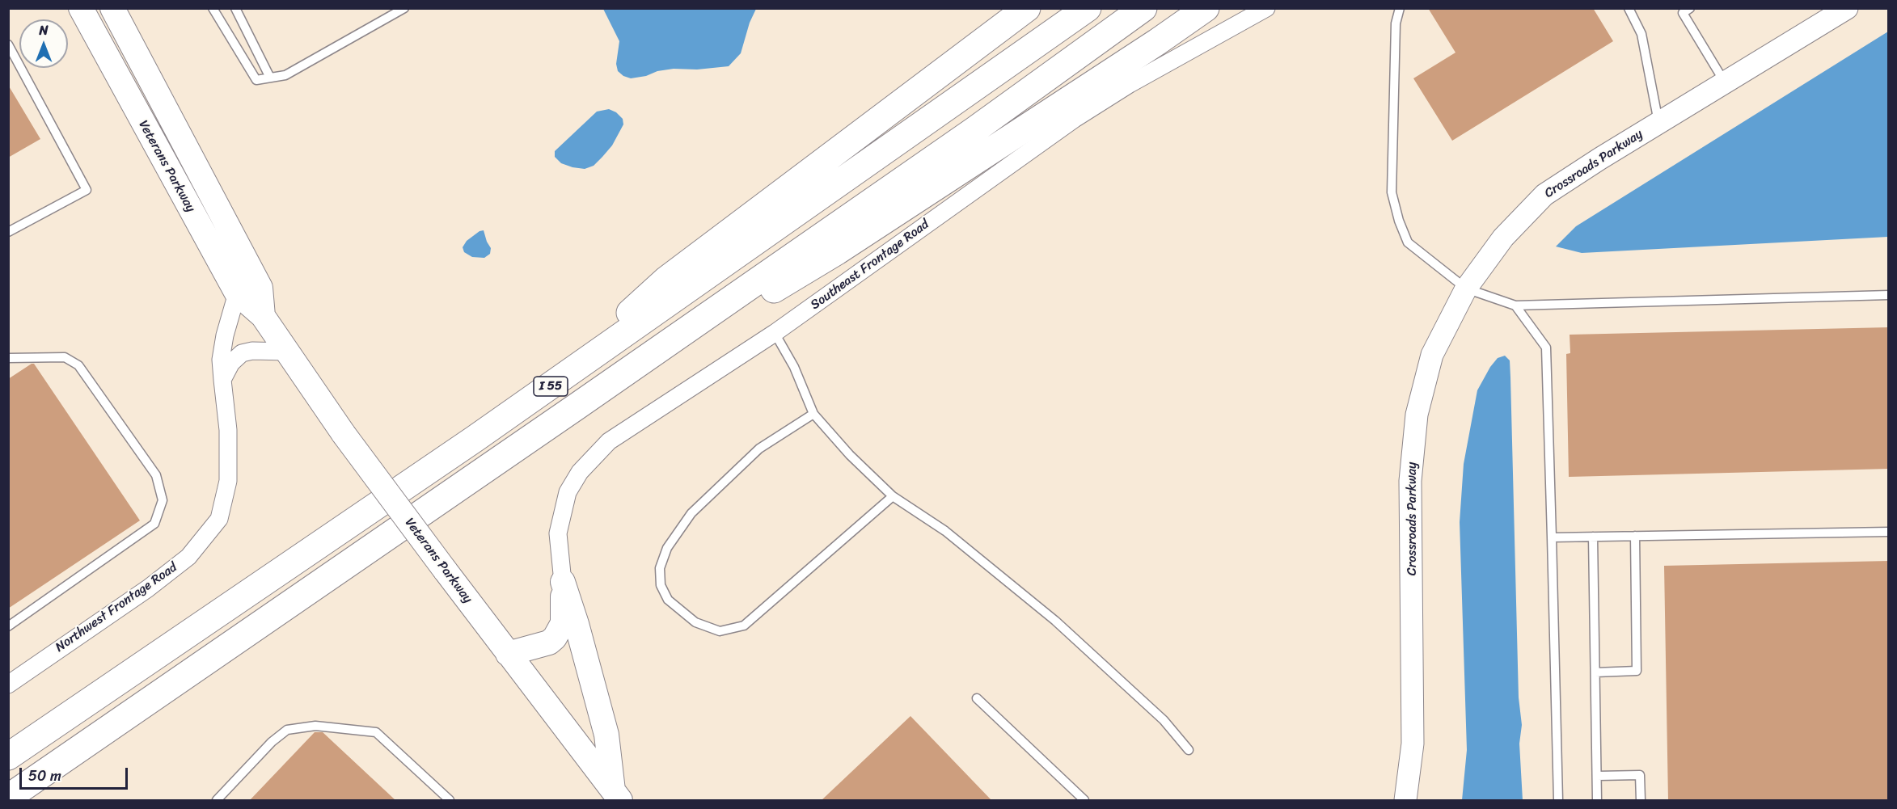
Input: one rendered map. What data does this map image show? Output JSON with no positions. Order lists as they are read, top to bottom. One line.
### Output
{"streets":{"highway":["I 55"],"main road":["Veterans Parkway"],"street":["Crossroads Parkway","Southeast Frontage Road","Northwest Frontage Road"]},"crossings":[["Veterans Parkway","Northwest Frontage Road"]],"scale_bar":"50 m","north":"top"}
